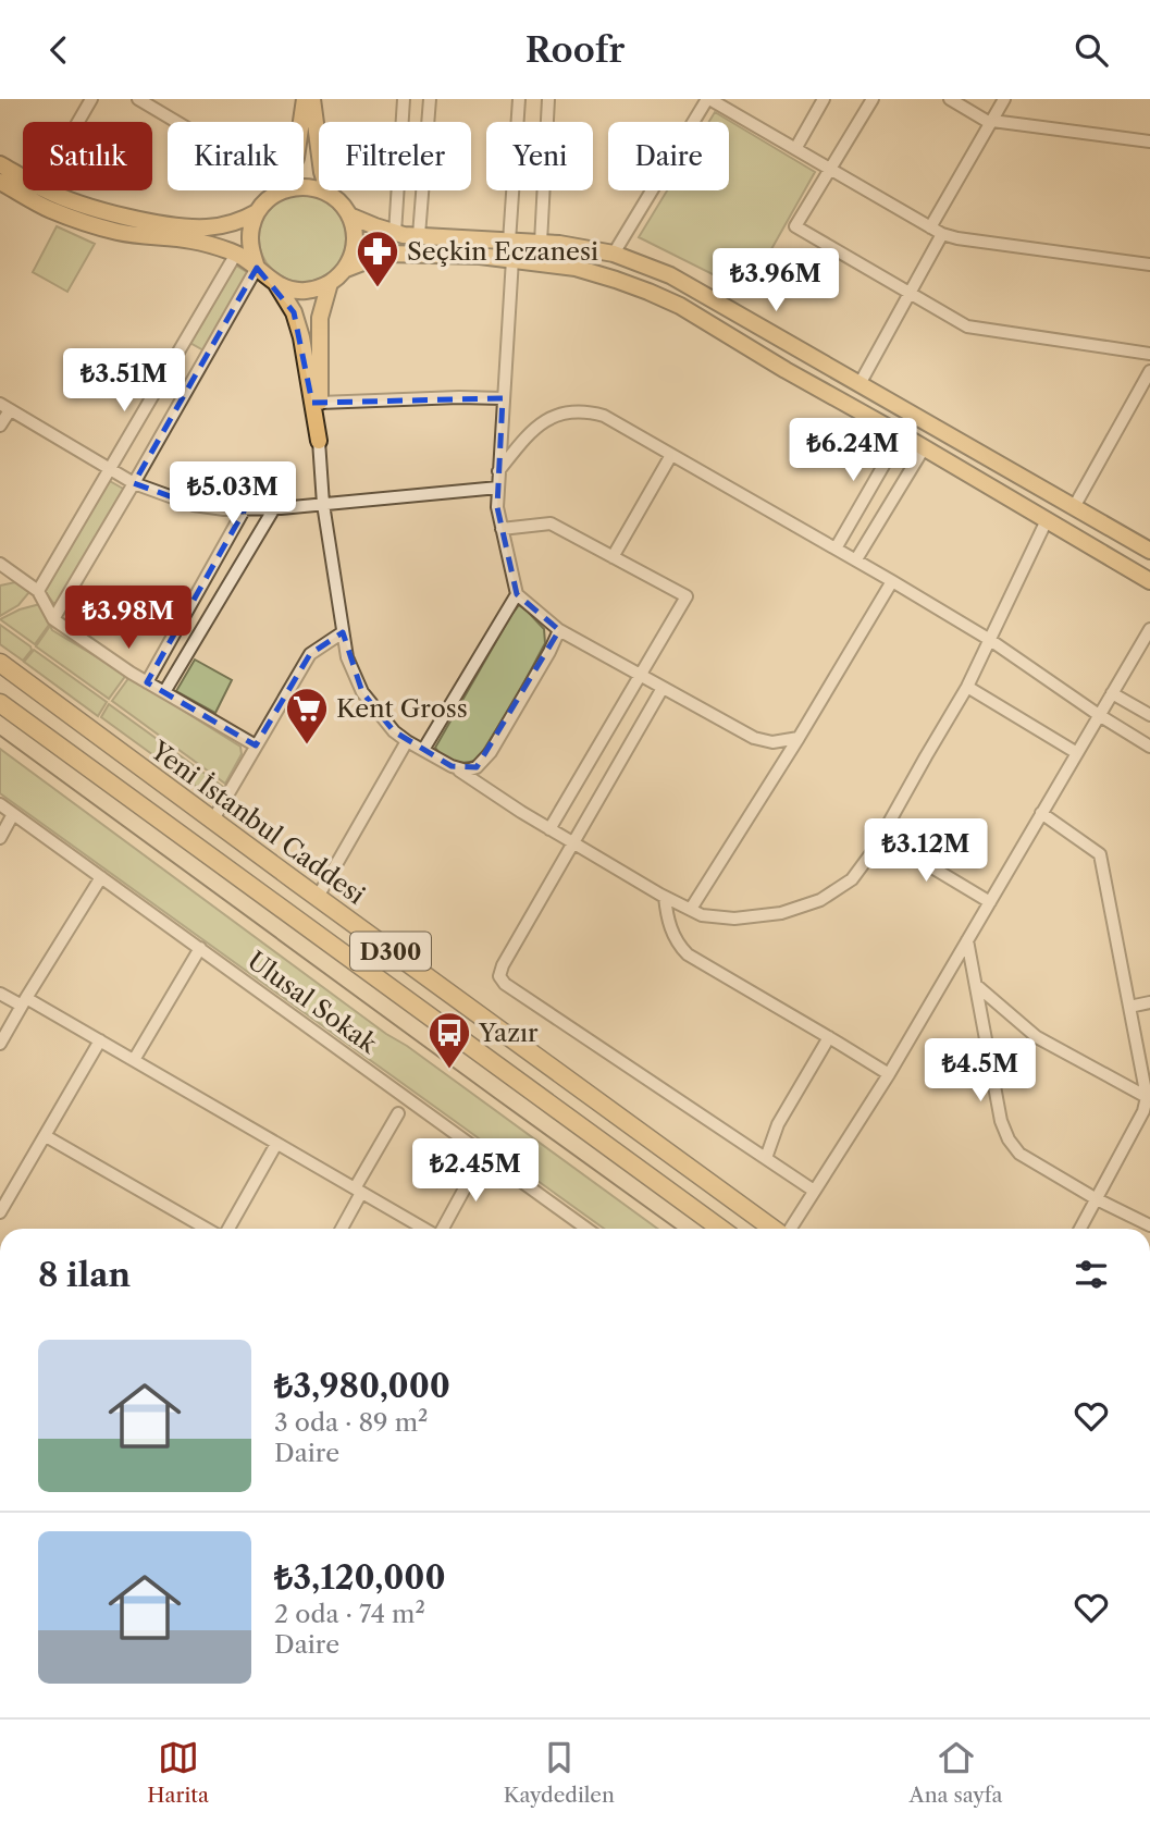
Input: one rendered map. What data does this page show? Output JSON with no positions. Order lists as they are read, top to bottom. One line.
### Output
{"streets":{"highway":["Yeni İstanbul Caddesi","D300"],"street":["Ulusal Sokak"]},"places":{"pharmacy":["Seçkin Eczanesi"],"supermarket":["Kent Gross"],"bus stop":["Yazır"]},"page":{"header":"Roofr","chip":["Satılık","Kiralık","Filtreler","Yeni","Daire"],"price":["₺3.96M","₺3.51M","₺6.24M","₺5.03M","₺3.98M","₺3.12M","₺4.5M","₺2.45M"],"heading":"8 ilan","list":[{"name":"₺3,980,000","note":"3 oda · 89 m² · Daire"},{"name":"₺3,120,000","note":"2 oda · 74 m² · Daire"}],"tabs":["Harita","Kaydedilen","Ana sayfa"]}}
